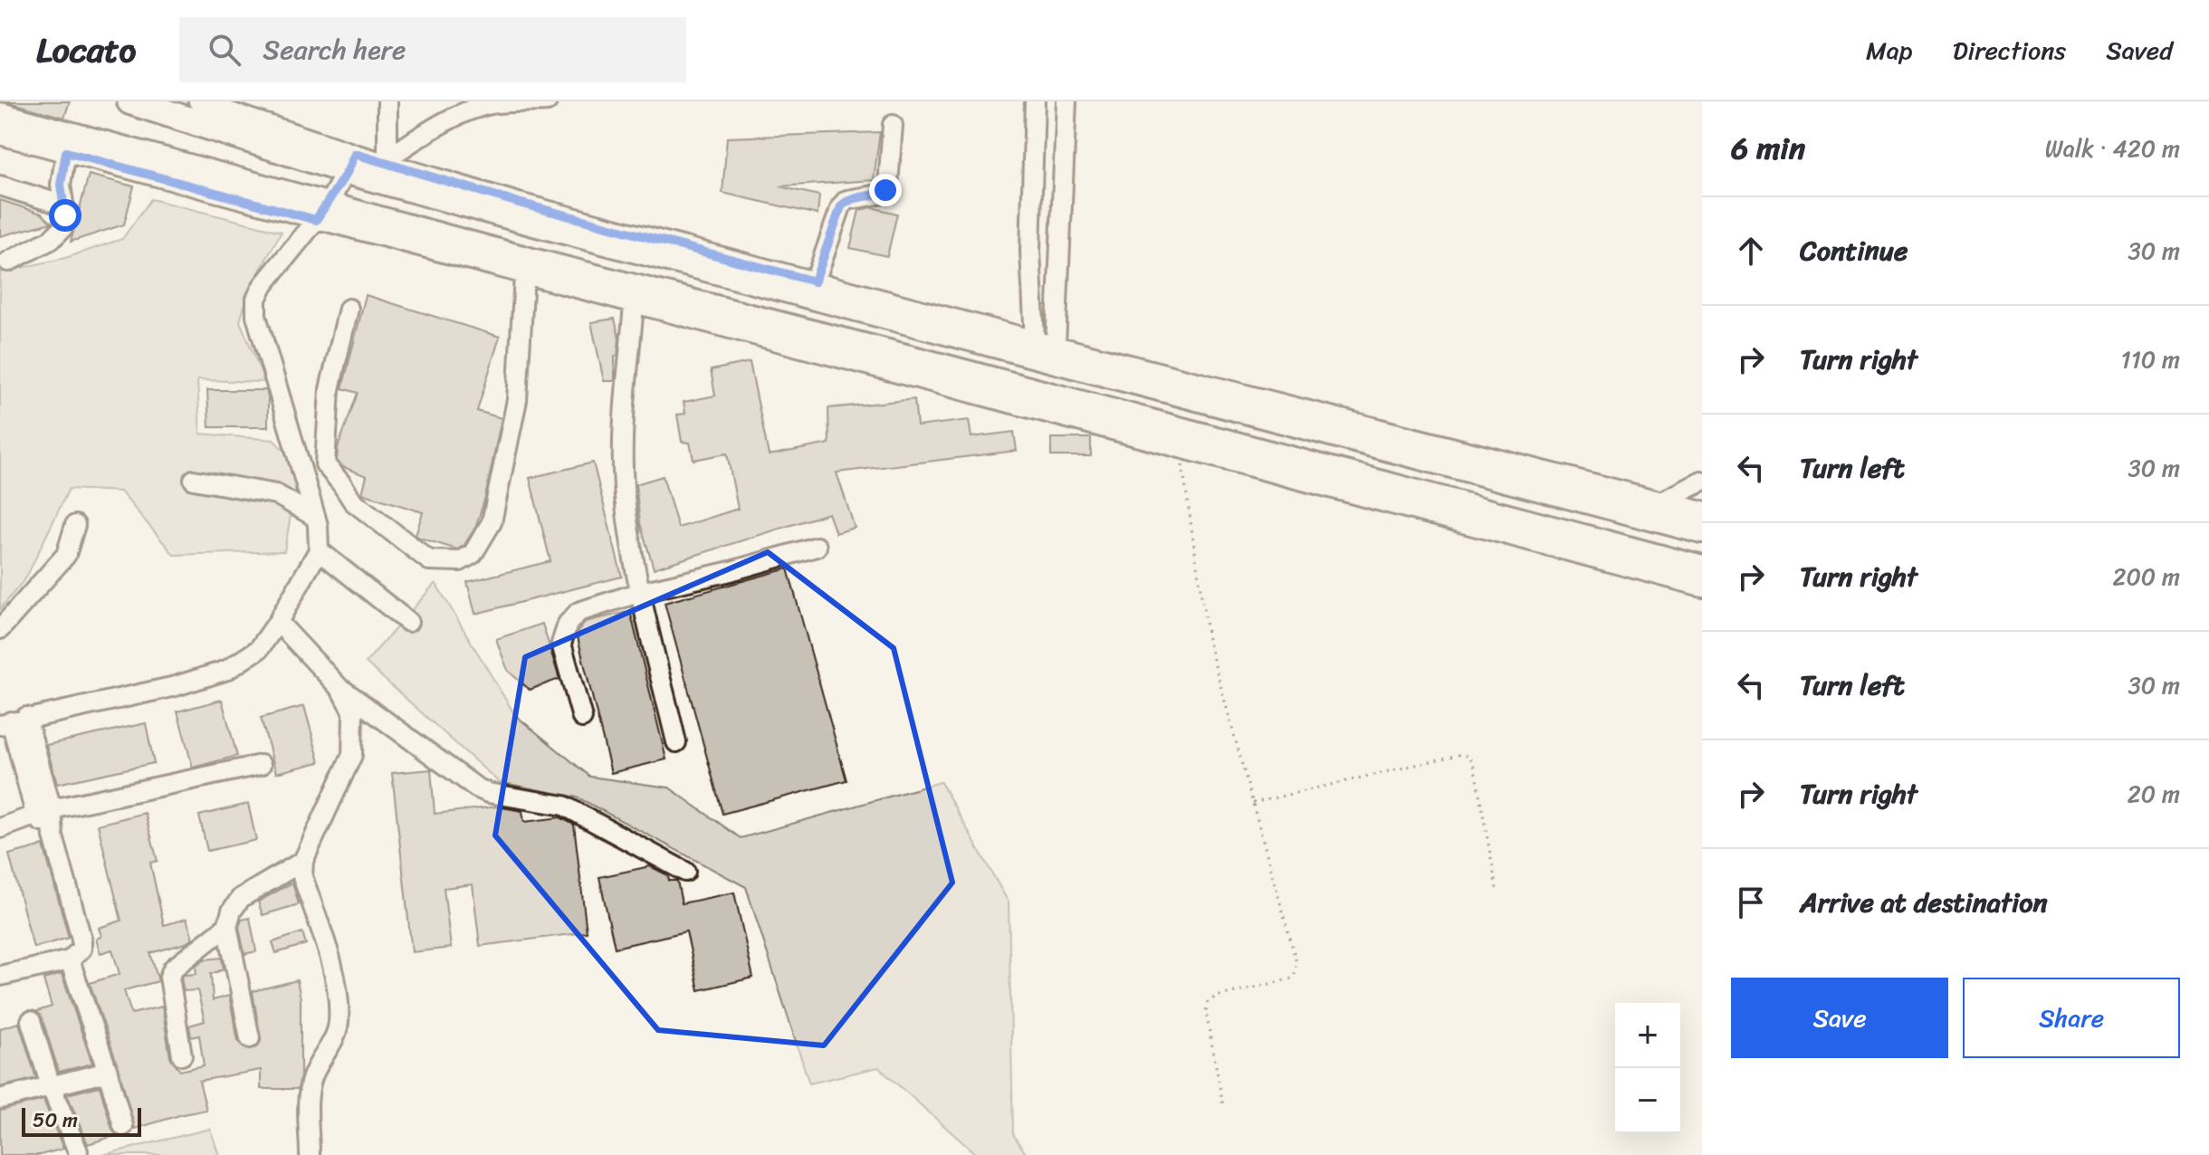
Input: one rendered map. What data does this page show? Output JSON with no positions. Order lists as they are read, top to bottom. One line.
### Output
{"scale_bar":"50 m","page":{"header":"Locato","search":"Search here","nav":["Map","Directions","Saved"],"heading":["6 min","Walk · 420 m"],"list":[["Continue","30 m"],["Turn right","110 m"],["Turn left","30 m"],["Turn right","200 m"],["Turn left","30 m"],["Turn right","20 m"],"Arrive at destination"],"buttons":["Save","Share"],"map_buttons":["+","−"],"scale":"50 m"}}
